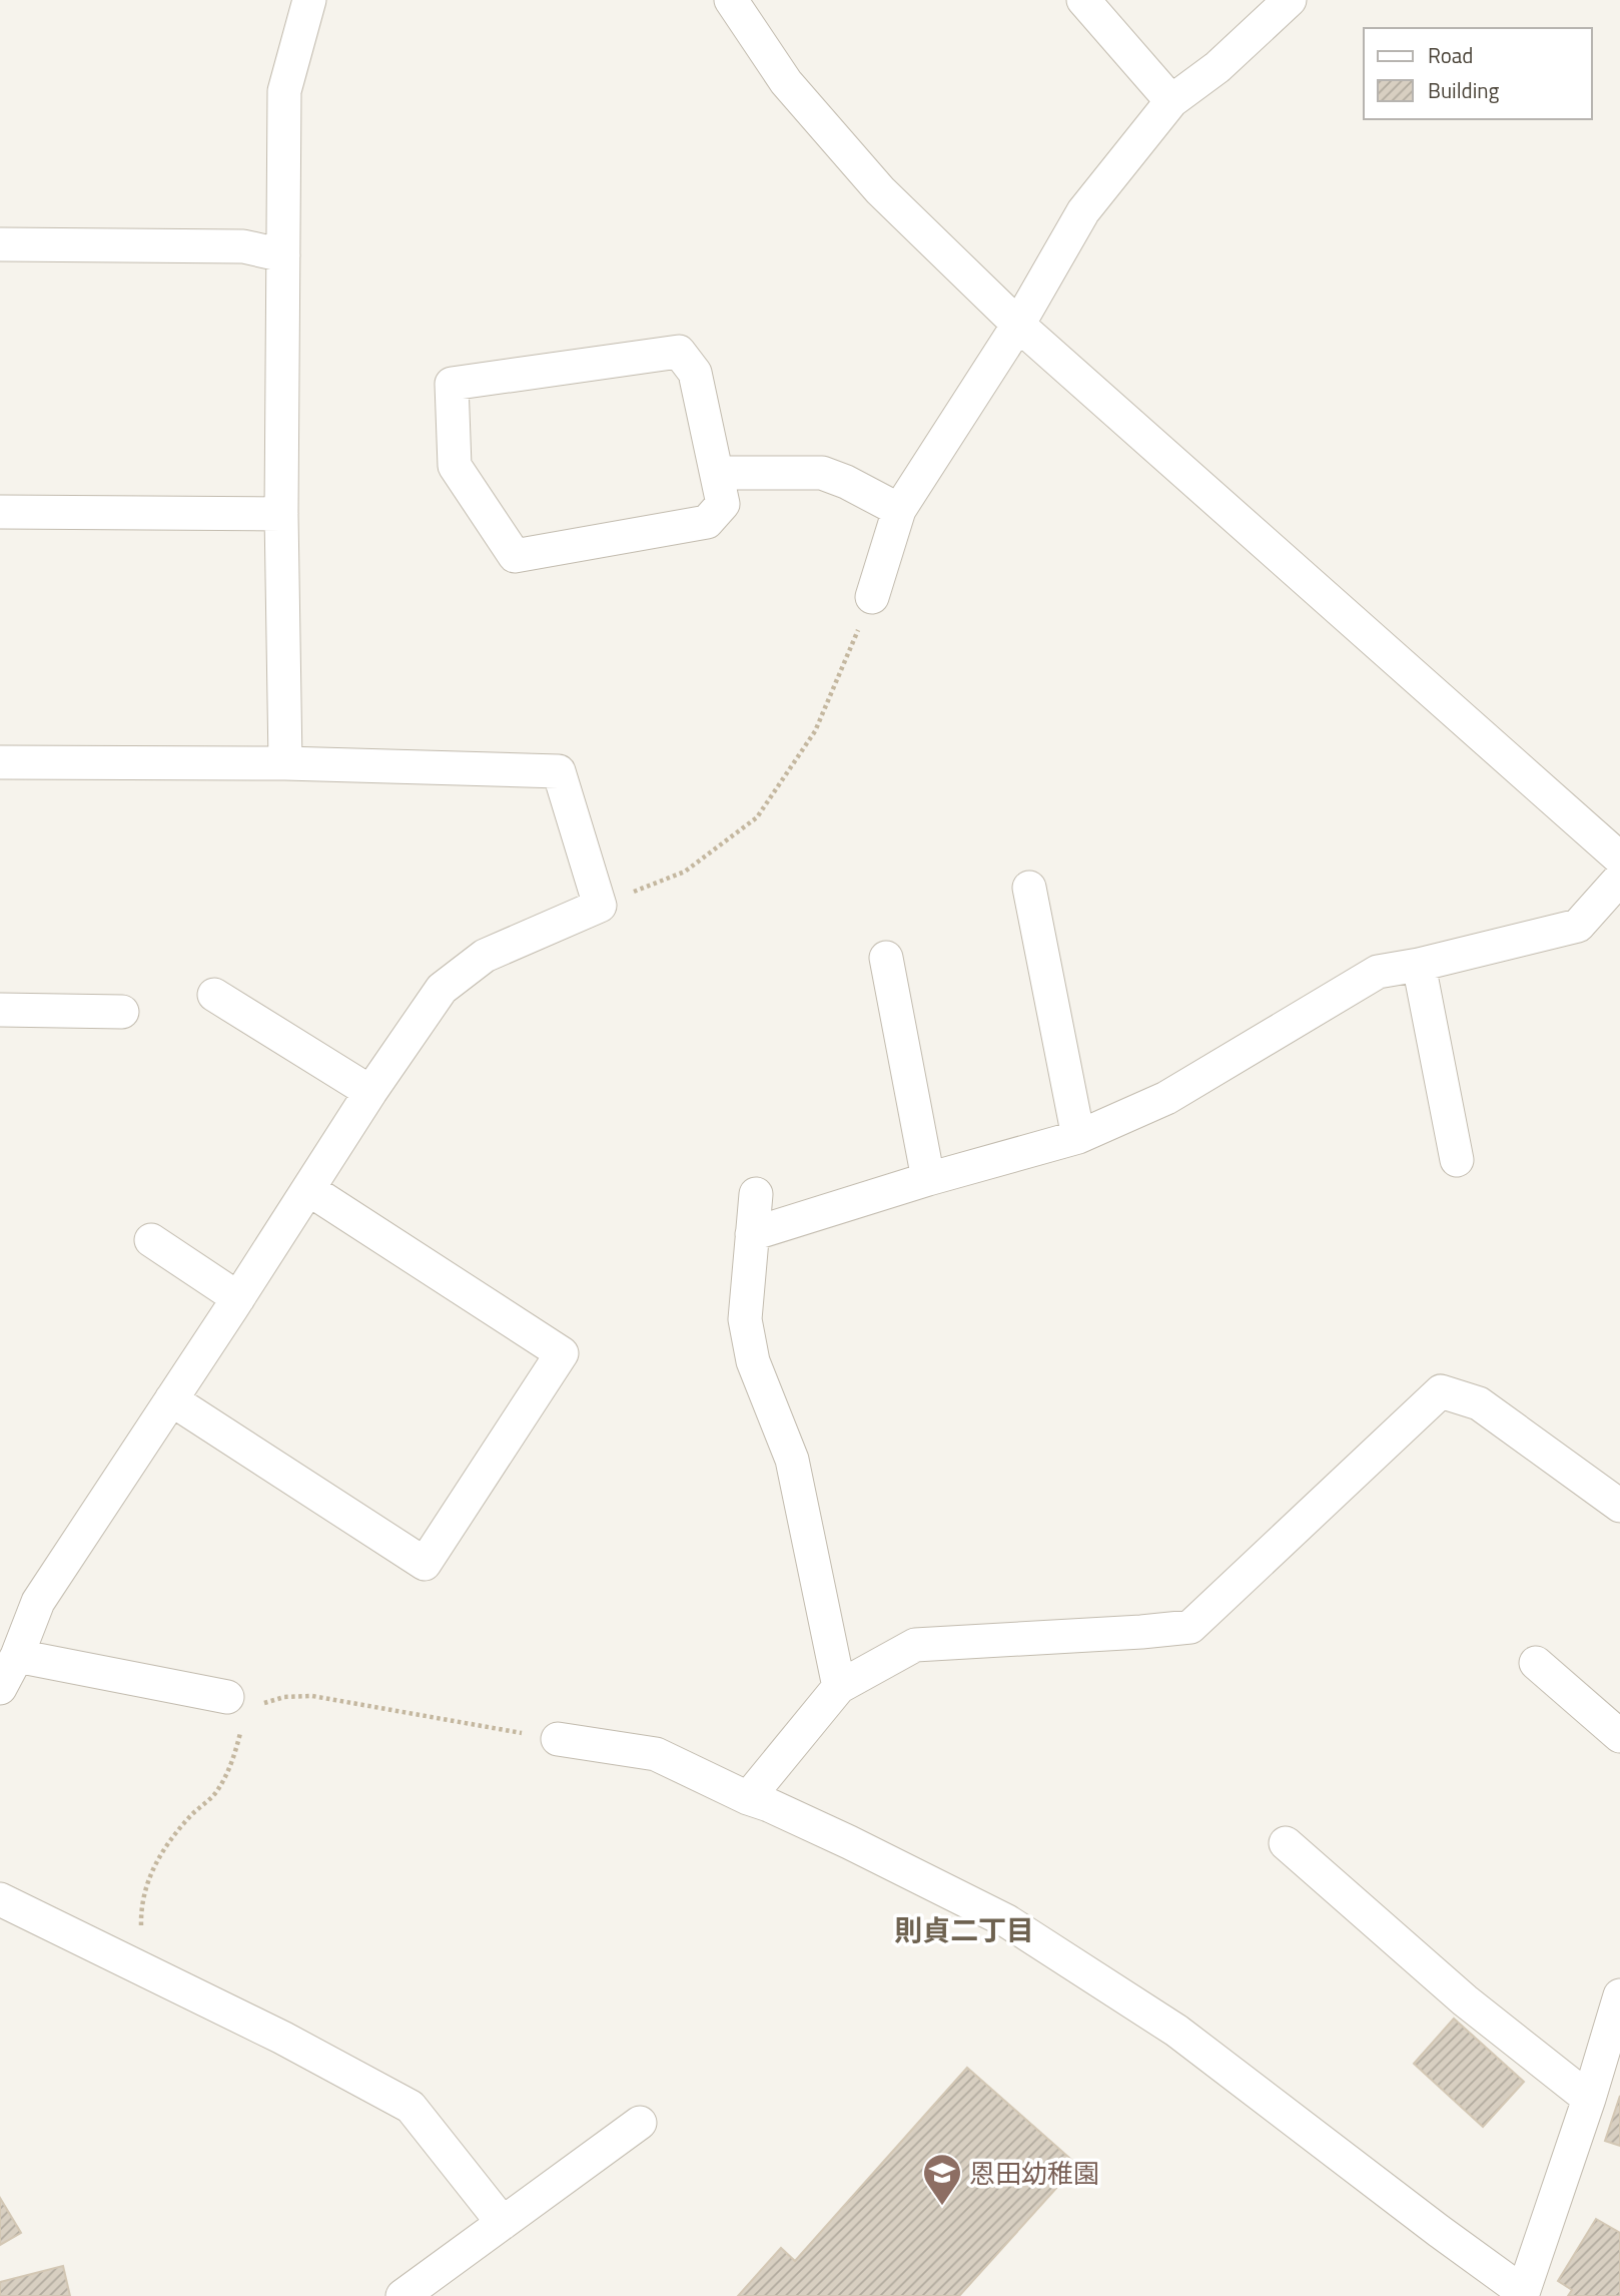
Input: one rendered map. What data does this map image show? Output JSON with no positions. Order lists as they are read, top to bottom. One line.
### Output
{"districts":["則貞二丁目"],"places":{"school or university":["恩田幼稚園"]},"legend":["Road","Building"]}
